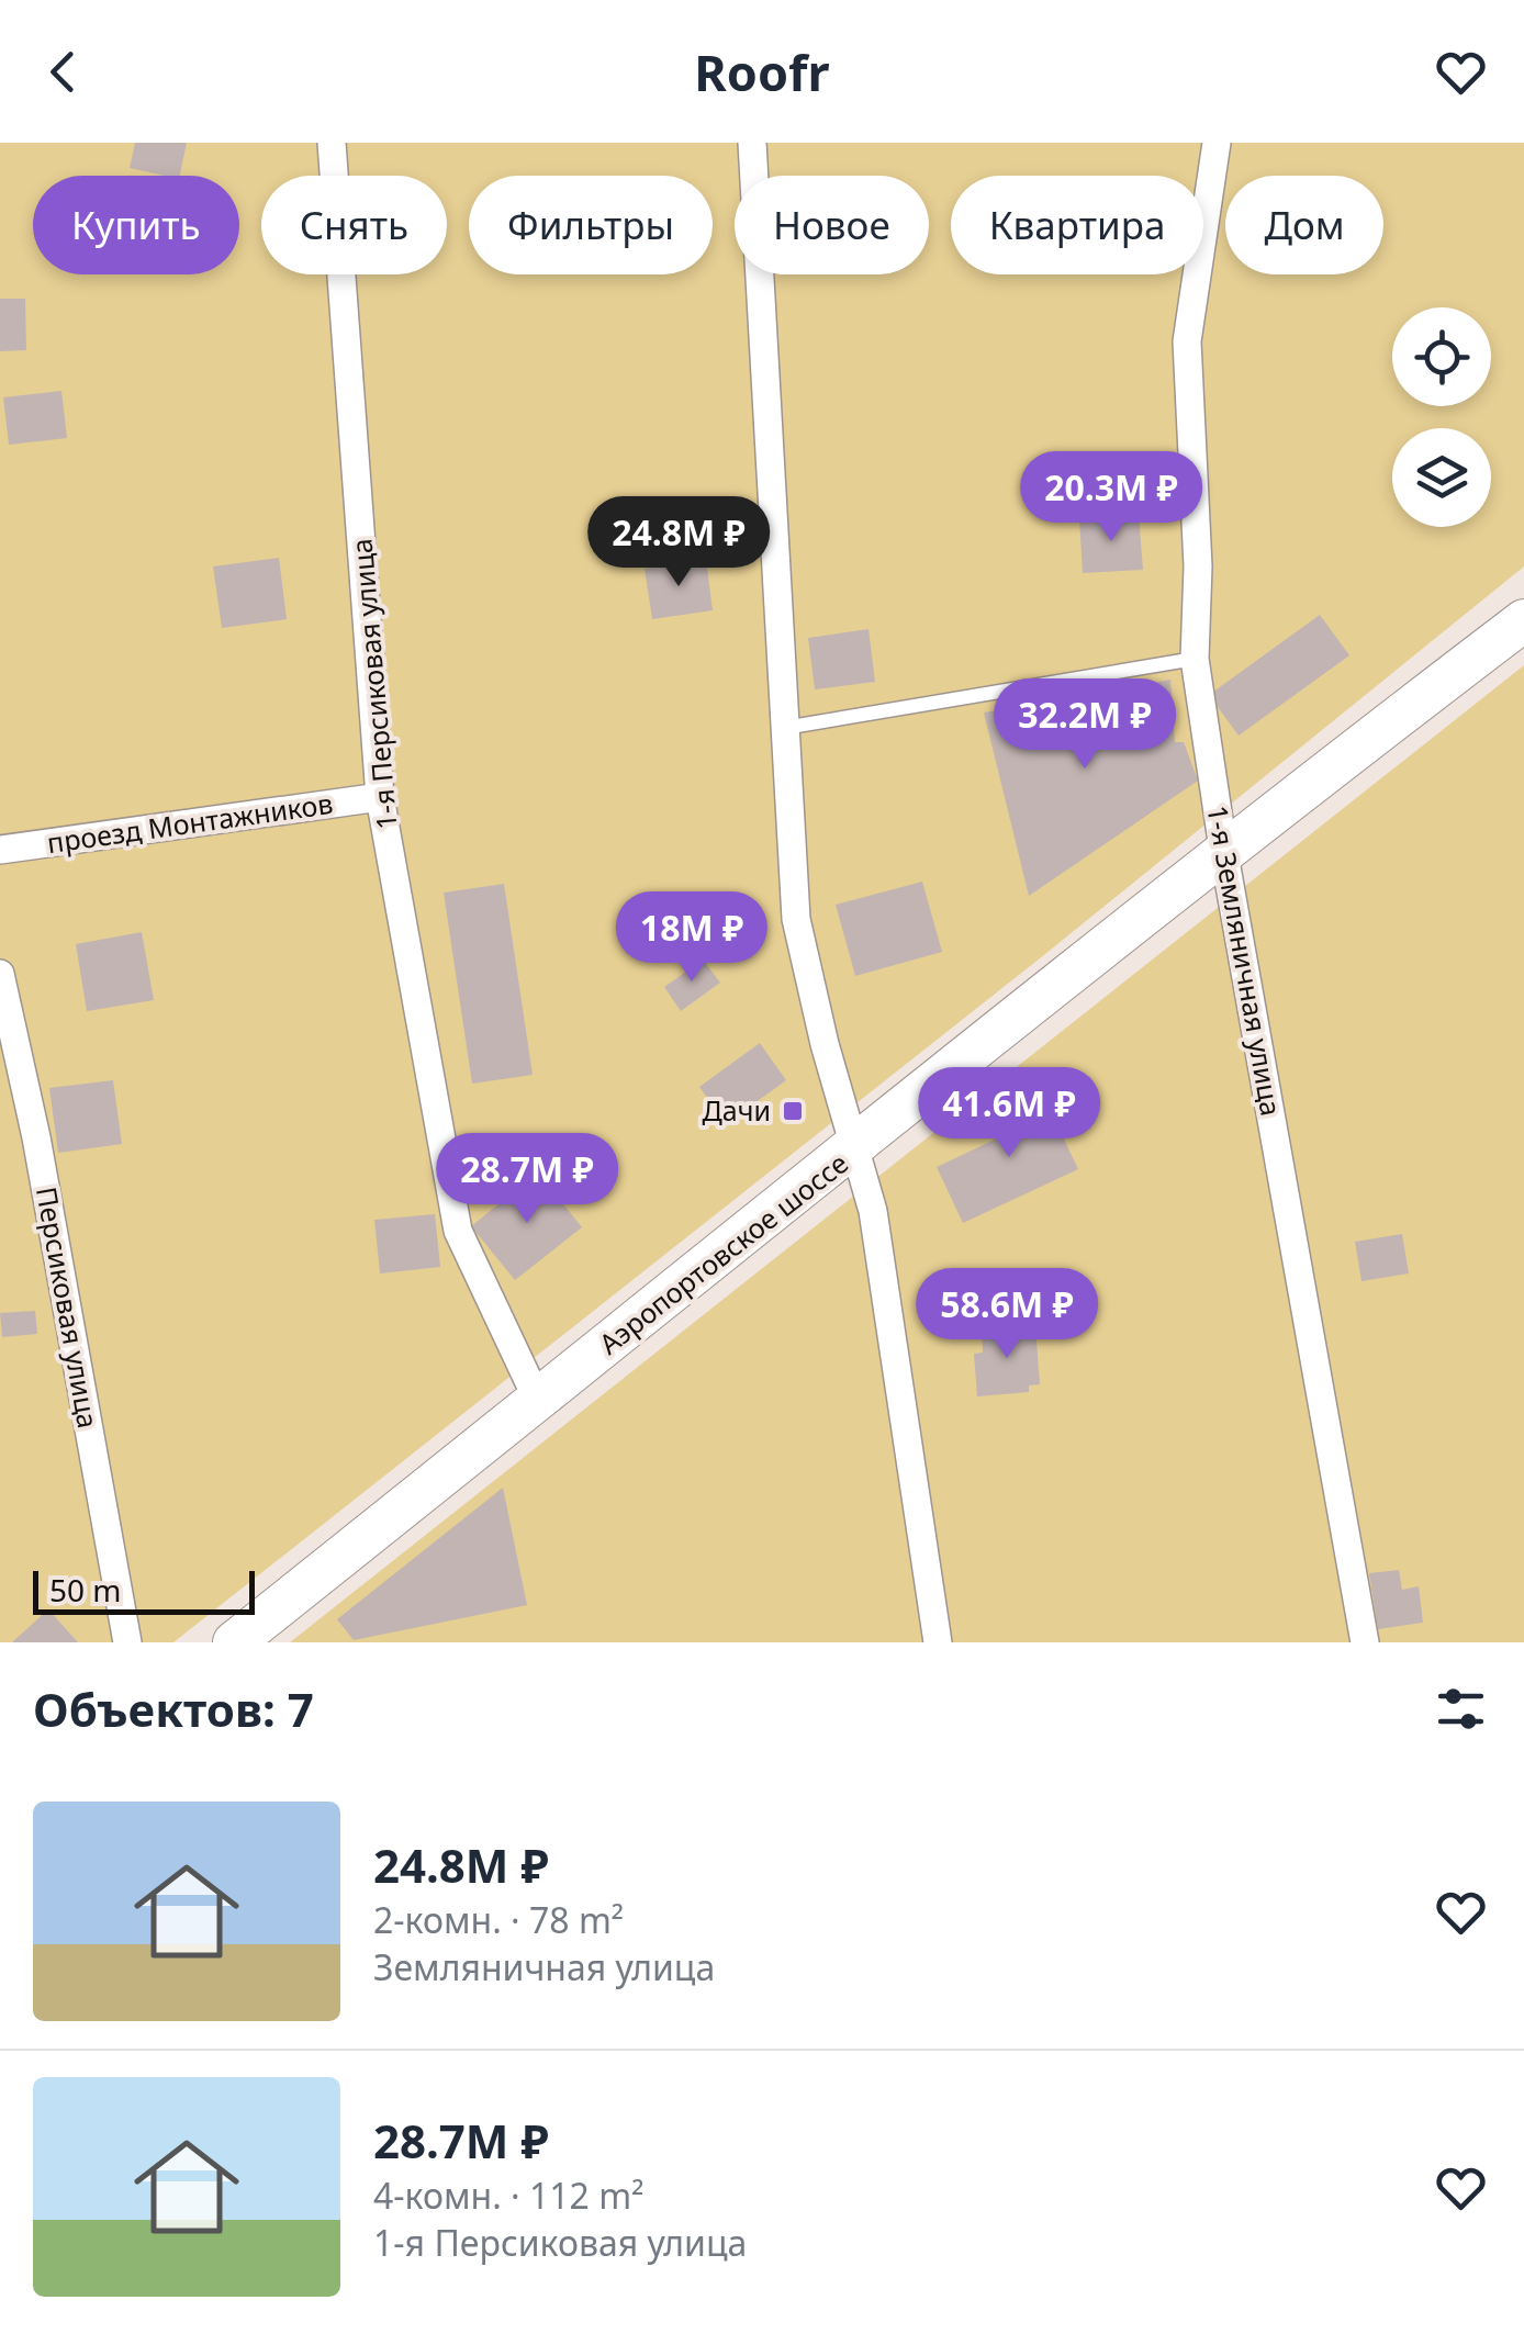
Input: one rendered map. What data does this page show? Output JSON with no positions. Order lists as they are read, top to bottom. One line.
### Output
{"streets":{"main road":["Аэропортовское шоссе"],"street":["1-я Персиковая улица","проезд Монтажников","1-я Земляничная улица","Персиковая улица"]},"crossings":[["1-я Персиковая улица","проезд Монтажников"],["1-я Персиковая улица","Аэропортовское шоссе"],["1-я Земляничная улица","Аэропортовское шоссе"]],"places":{"transit":["Дачи"]},"scale_bar":"50 m","page":{"header":"Roofr","chip":["Купить","Снять","Фильтры","Новое","Квартира","Дом"],"price":["20.3M ₽","24.8M ₽","32.2M ₽","18M ₽","41.6M ₽","28.7M ₽","58.6M ₽"],"scale":"50 m","heading":"Объектов: 7","list":[{"name":"24.8M ₽","note":"2-комн. · 78 m² · Земляничная улица"},{"name":"28.7M ₽","note":"4-комн. · 112 m² · 1-я Персиковая улица"}]}}
